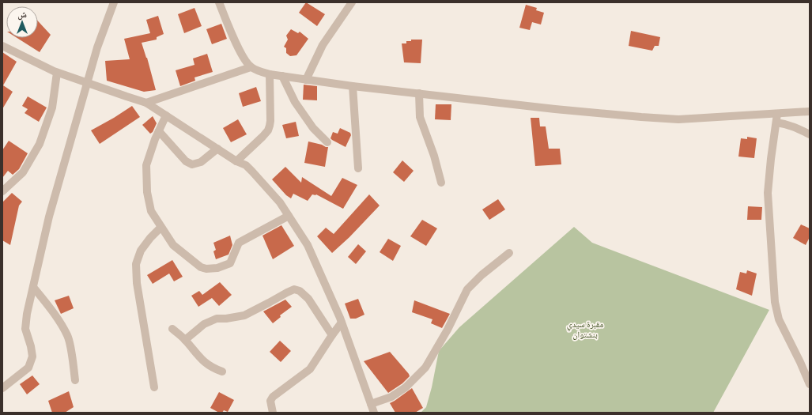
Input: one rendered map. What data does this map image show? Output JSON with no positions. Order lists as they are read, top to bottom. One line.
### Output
{"parks":["مقبرة سيدي بنشتوان"],"north":"top"}
